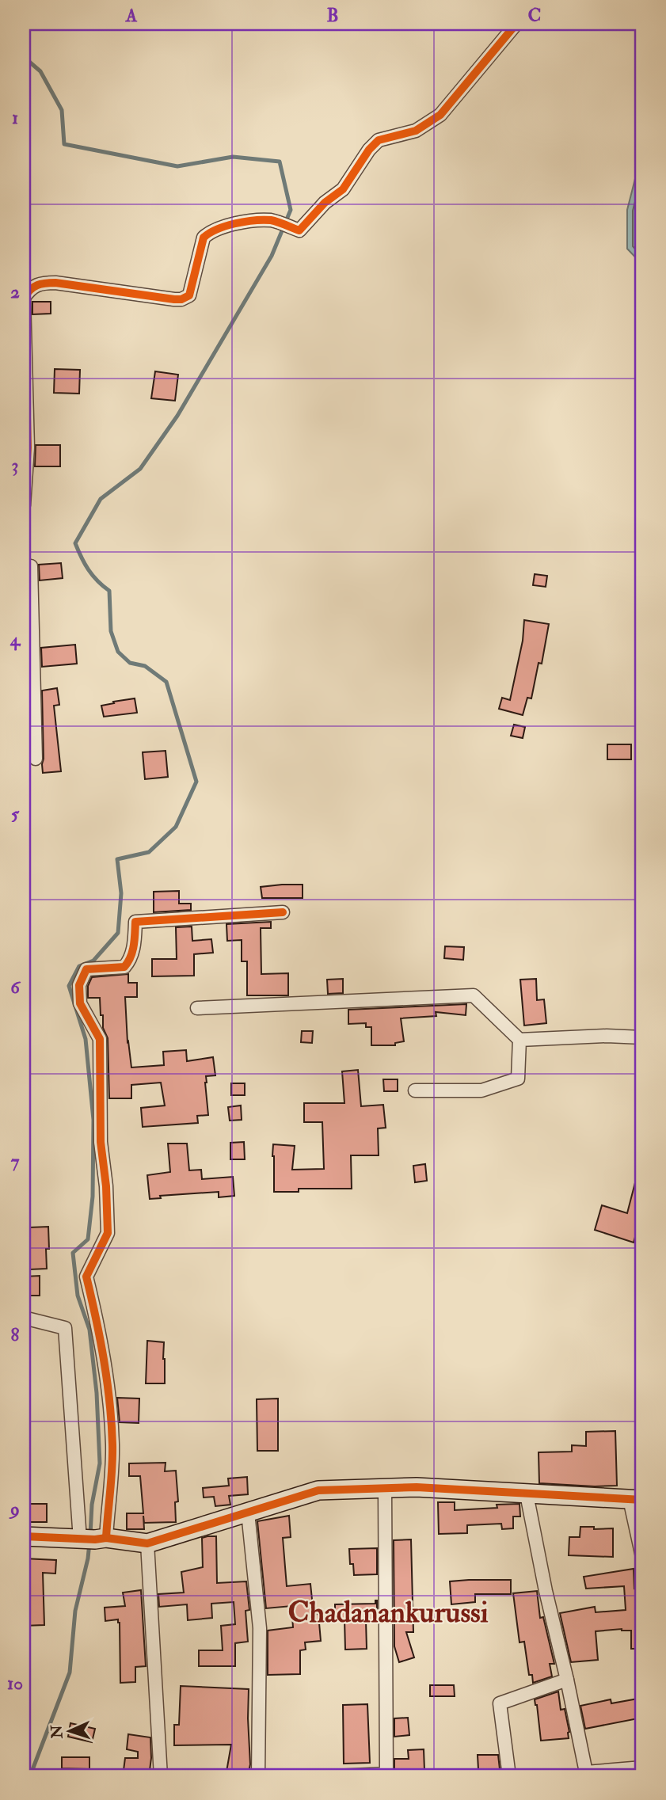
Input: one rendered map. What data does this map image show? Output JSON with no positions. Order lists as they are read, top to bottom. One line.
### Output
{"districts":["Chadanankurussi"],"north":"left","grid":{"columns":["A","B","C"],"rows":["1","2","3","4","5","6","7","8","9","10"]}}
